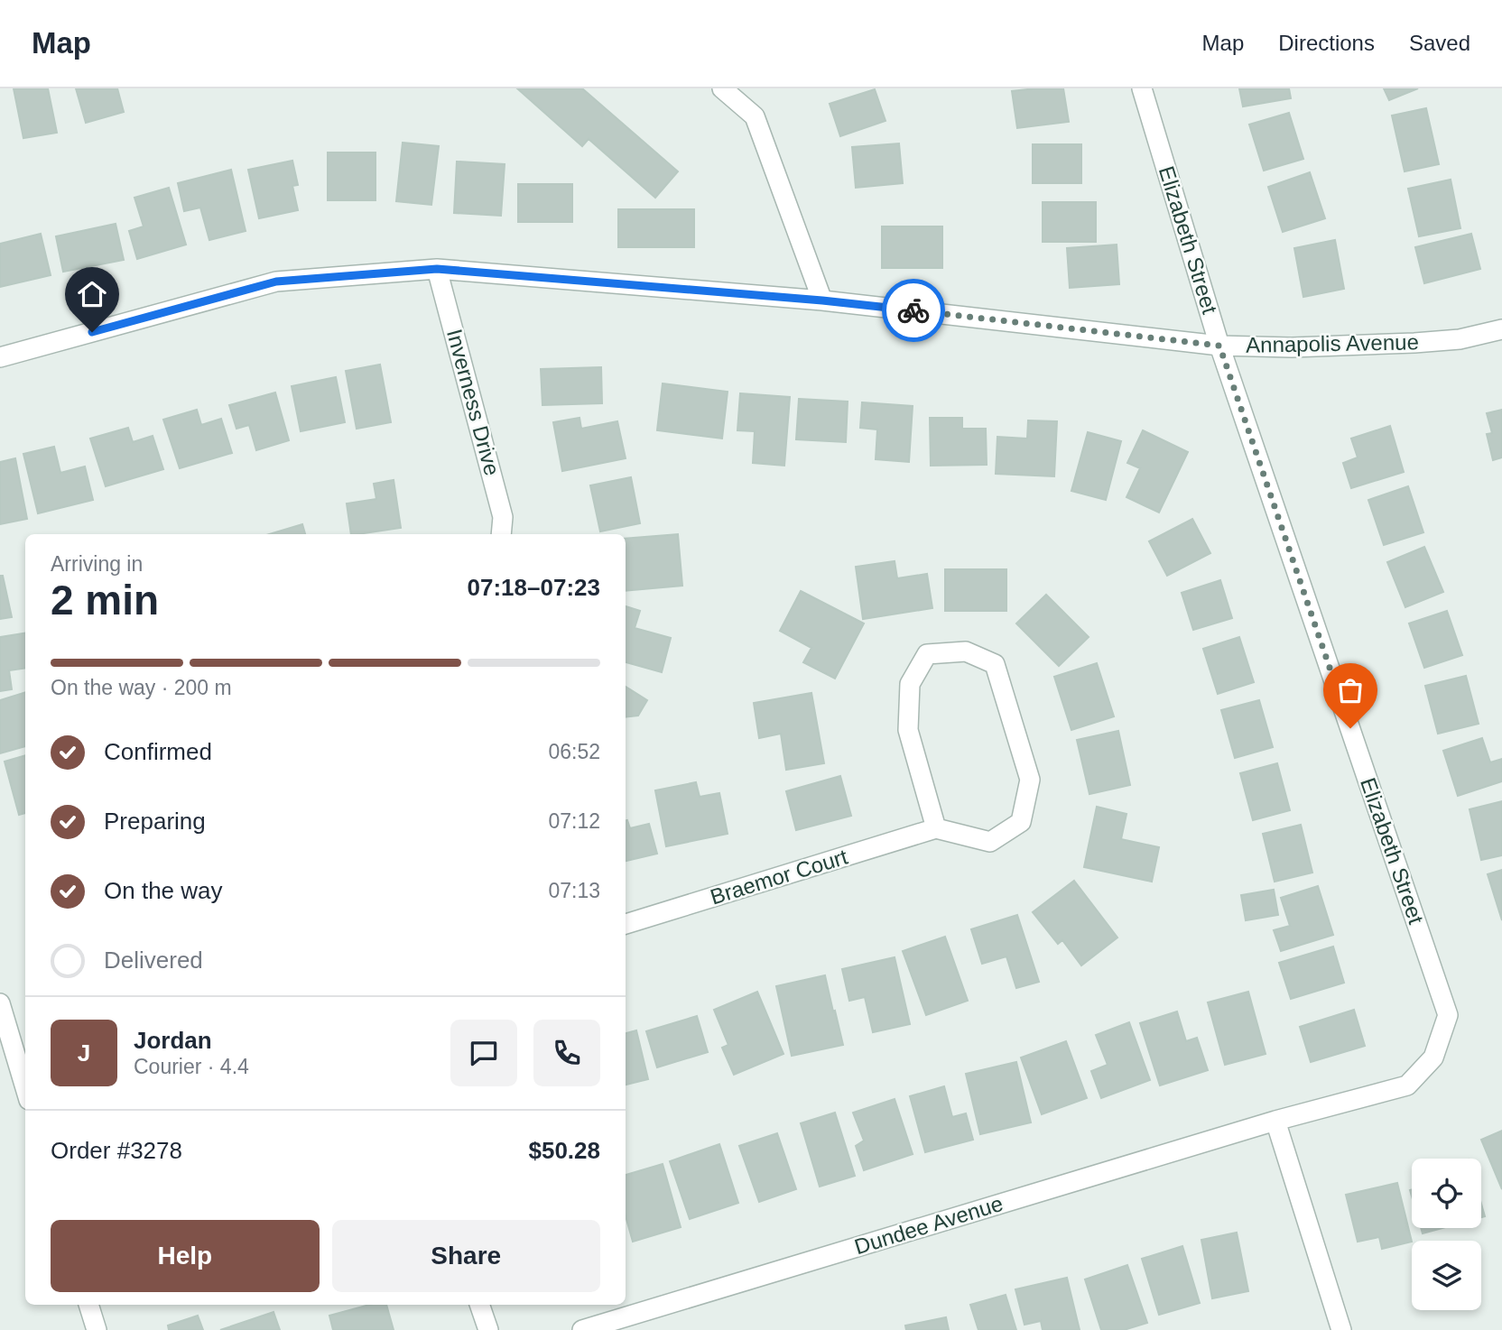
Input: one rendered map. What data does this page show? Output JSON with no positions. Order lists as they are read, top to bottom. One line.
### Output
{"streets":{"street":["Elizabeth Street","Annapolis Avenue","Inverness Drive","Braemor Court","Dundee Avenue"]},"crossings":[["Elizabeth Street","Annapolis Avenue"],["Elizabeth Street","Dundee Avenue"],["Annapolis Avenue","Inverness Drive"]],"page":{"header":"Map","nav":["Map","Directions","Saved"],"heading":["2 min","Arriving in","07:18–07:23"],"panel":["Jordan","Courier · 4.4","Order #3278","$50.28"],"bar":"On the way · 200 m","list":[["Confirmed","06:52"],["Preparing","07:12"],["On the way","07:13"],"Delivered"],"round":"J","buttons":["Help","Share"]}}
